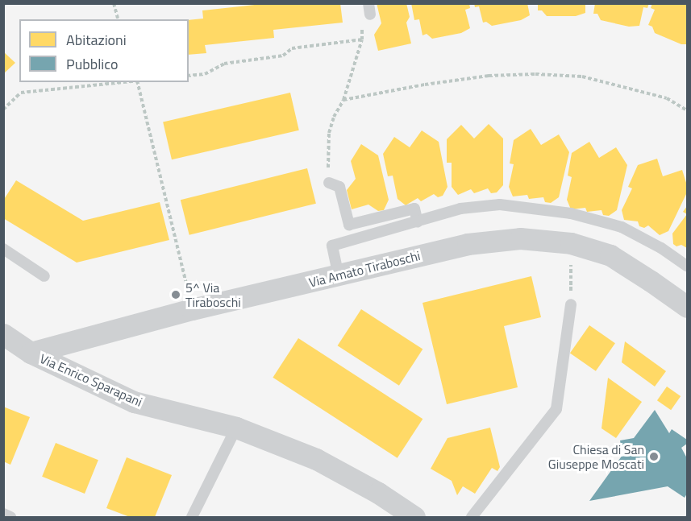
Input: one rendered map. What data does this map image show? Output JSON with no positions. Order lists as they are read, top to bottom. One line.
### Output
{"streets":{"street":["Via Amato Tiraboschi","Via Enrico Sparapani"]},"crossings":[["Via Amato Tiraboschi","Via Enrico Sparapani"]],"places":["5^ Via Tiraboschi","Chiesa di San Giuseppe Moscati"],"legend":["Abitazioni","Pubblico"]}
